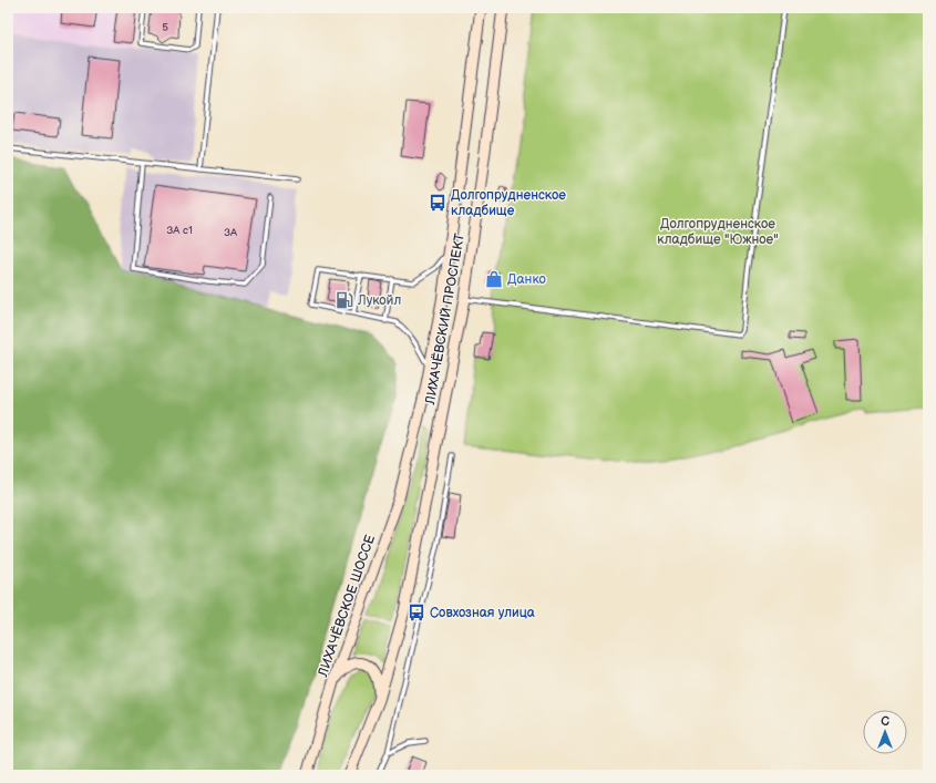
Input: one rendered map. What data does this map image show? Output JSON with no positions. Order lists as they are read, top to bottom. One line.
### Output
{"streets":{"main road":["ЛИХАЧЁВСКИЙ ПРОСПЕКТ","ЛИХАЧЁВСКОЕ ШОССЕ"]},"crossings":[["ЛИХАЧЁВСКИЙ ПРОСПЕКТ","ЛИХАЧЁВСКОЕ ШОССЕ"]],"parks":["Долгопрудненское кладбище \"Южное\""],"places":{"bus stop":["Долгопрудненское кладбище","Совхозная улица"],"shop":["Данко"],"fuel station":["Лукойл"]},"house_numbers":["5","3А с1","3А"],"north":"top"}
